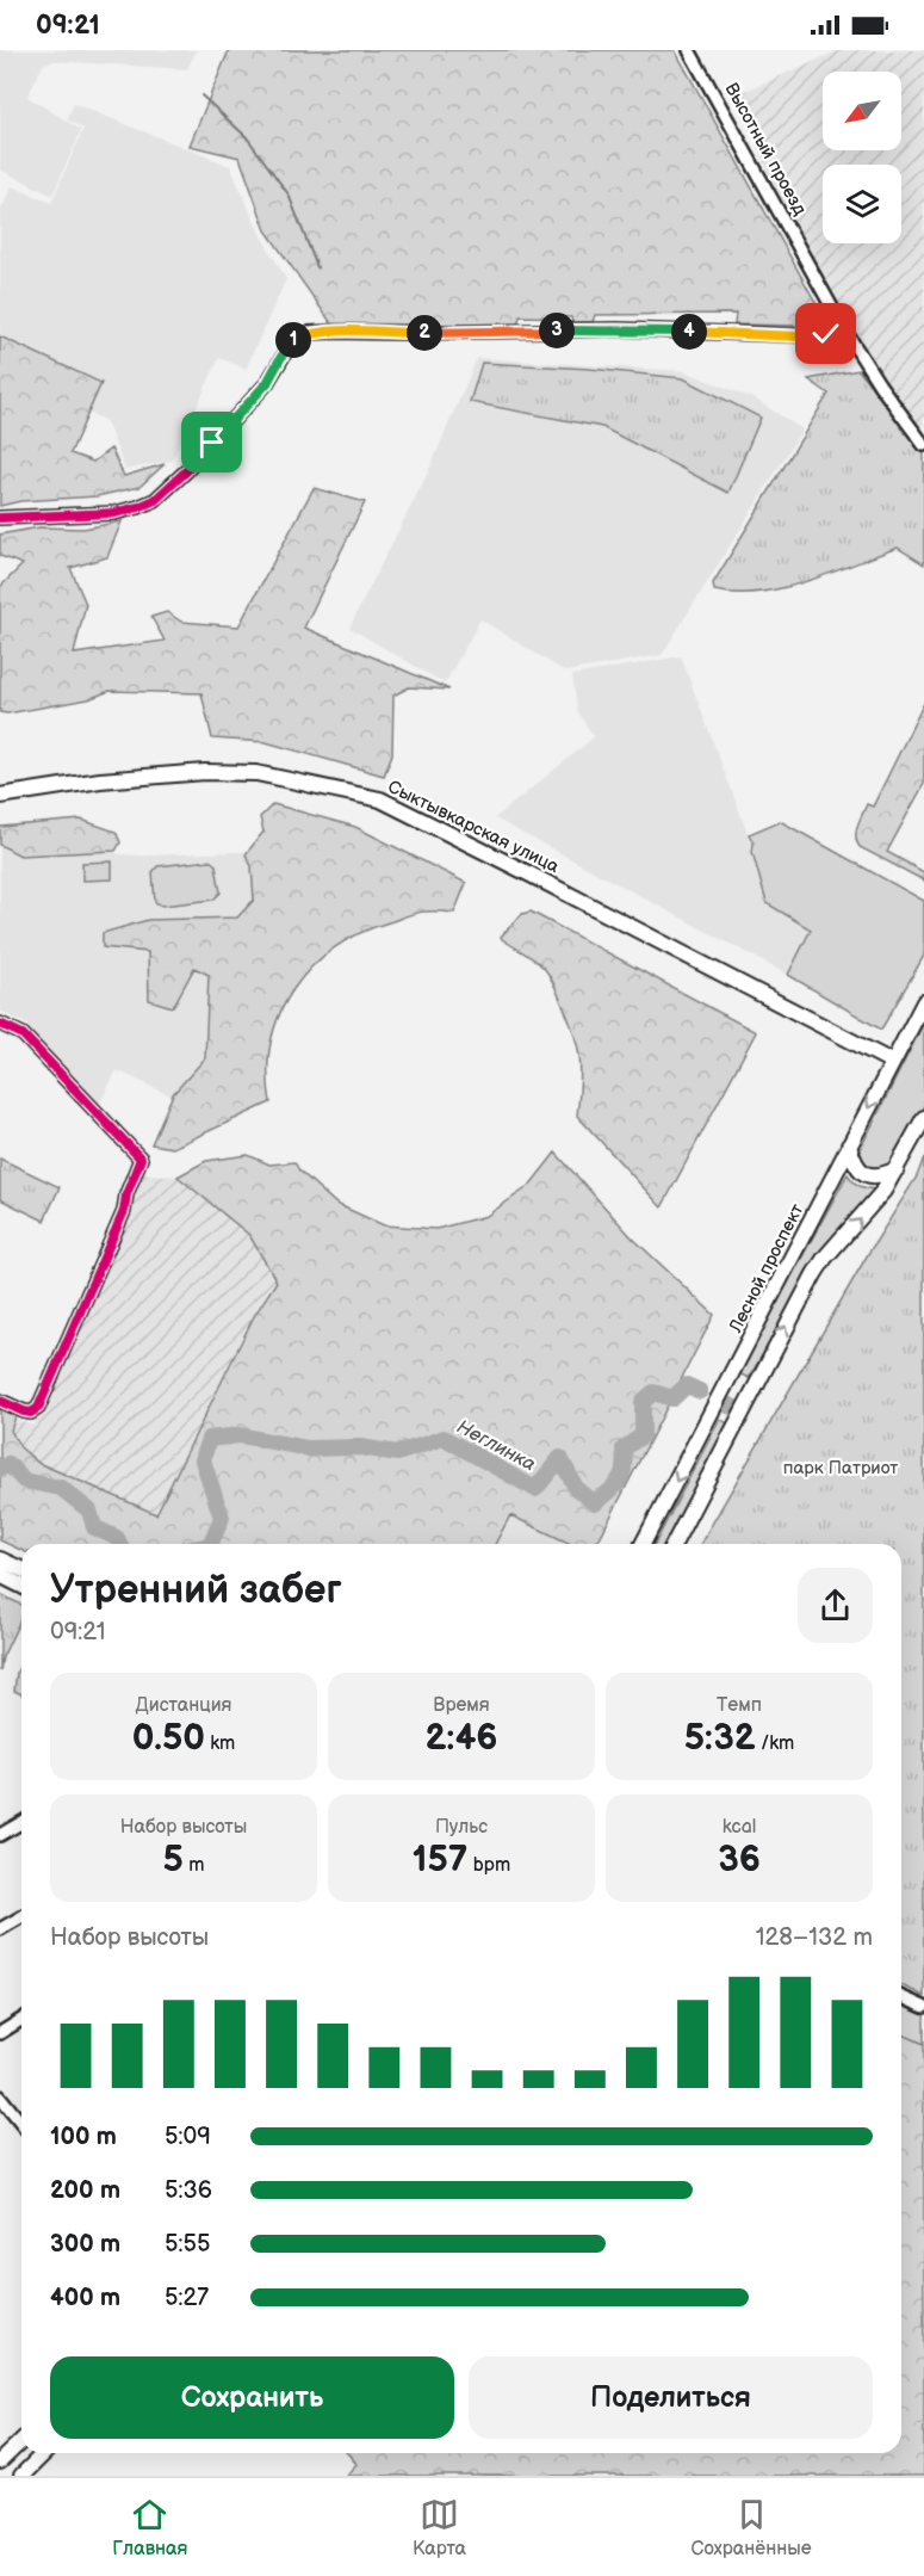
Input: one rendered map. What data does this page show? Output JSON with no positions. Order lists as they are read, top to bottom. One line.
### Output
{"streets":{"main road":["Сыктывкарская улица","Лесной проспект"],"street":["Высотный проезд"]},"crossings":[["Сыктывкарская улица","Лесной проспект"]],"water":["Неглинка"],"parks":["парк Патриот"],"north":"bottom left","page":{"status":"09:21","pins":["3","4","2","1"],"heading":["Утренний забег","09:21"],"stats":[["Дистанция","0.50 km"],["Время","2:46"],["Темп","5:32 /km"],["Набор высоты","5 m"],["Пульс","157 bpm"],["kcal","36"]],"chart":["Набор высоты","128–132 m"],"list":[{"name":"100 m","note":"5:09"},{"name":"200 m","note":"5:36"},{"name":"300 m","note":"5:55"},{"name":"400 m","note":"5:27"}],"buttons":["Сохранить","Поделиться"],"tabs":["Главная","Карта","Сохранённые"]}}
